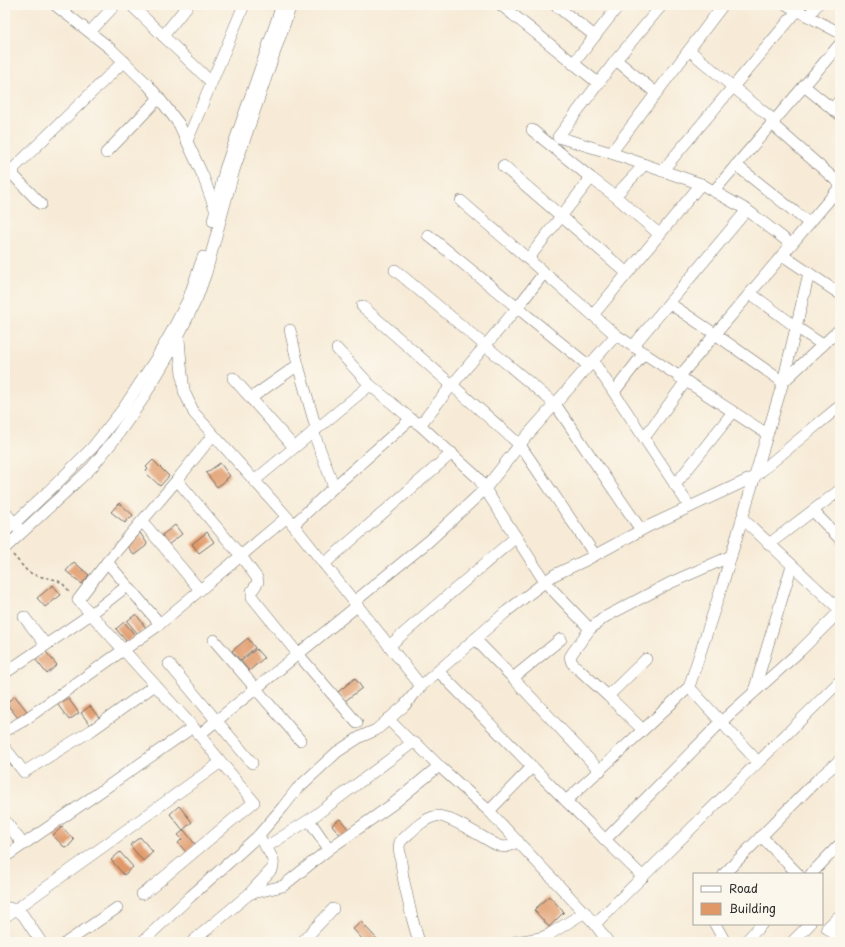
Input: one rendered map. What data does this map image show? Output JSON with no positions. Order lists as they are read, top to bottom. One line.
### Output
{"legend":["Road","Building"]}
